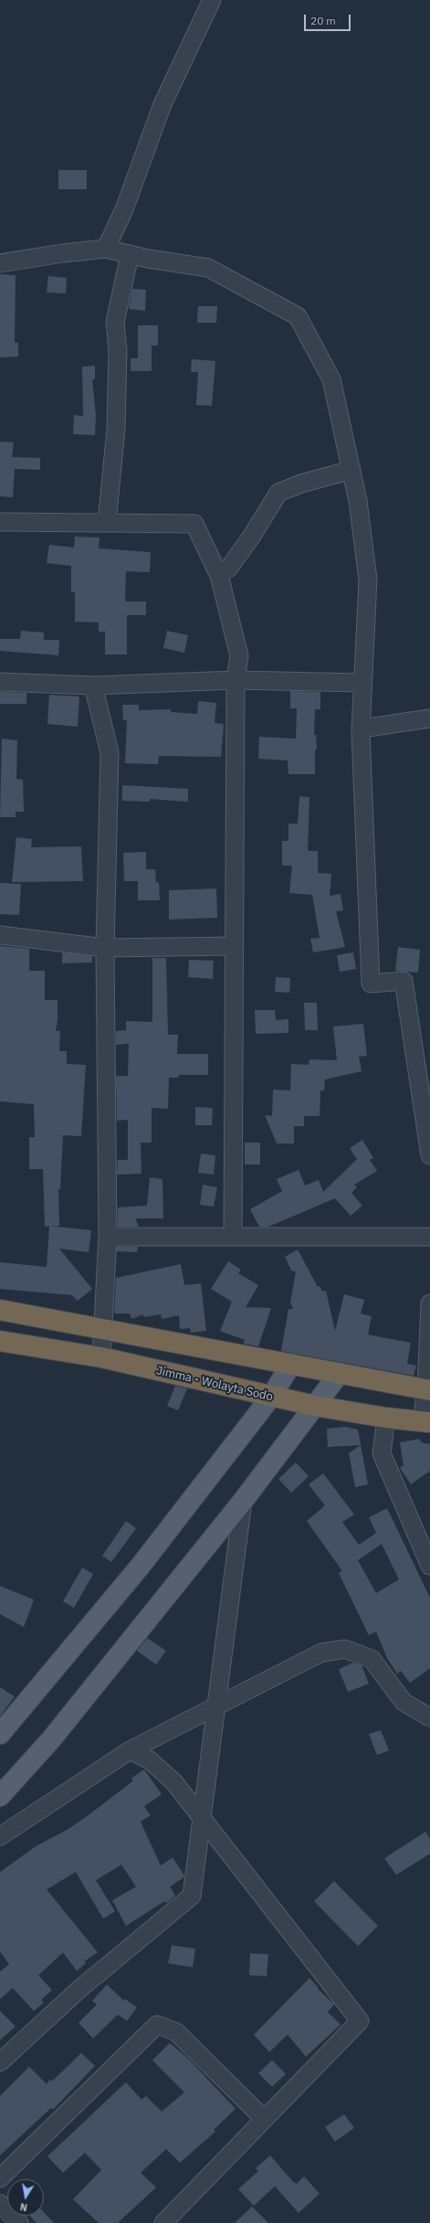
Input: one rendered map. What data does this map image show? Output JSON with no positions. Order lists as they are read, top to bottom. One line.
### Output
{"streets":{"highway":["Jimma - Wolayta Sodo"]},"scale_bar":"20 m","north":"bottom"}
